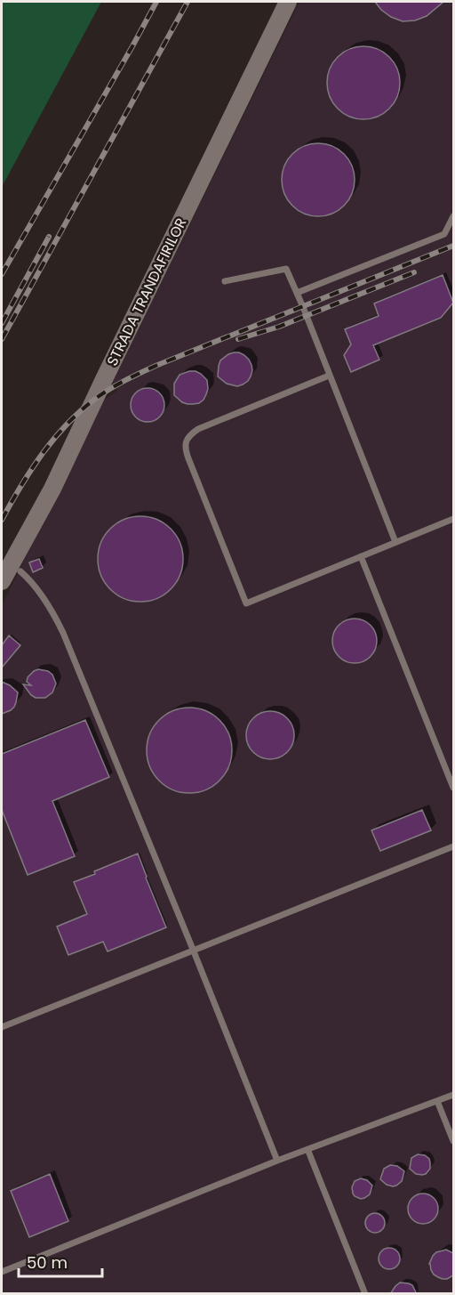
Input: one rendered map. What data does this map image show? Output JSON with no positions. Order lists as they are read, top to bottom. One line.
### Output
{"streets":{"main road":["STRADA TRANDAFIRILOR"]},"scale_bar":"50 m"}
